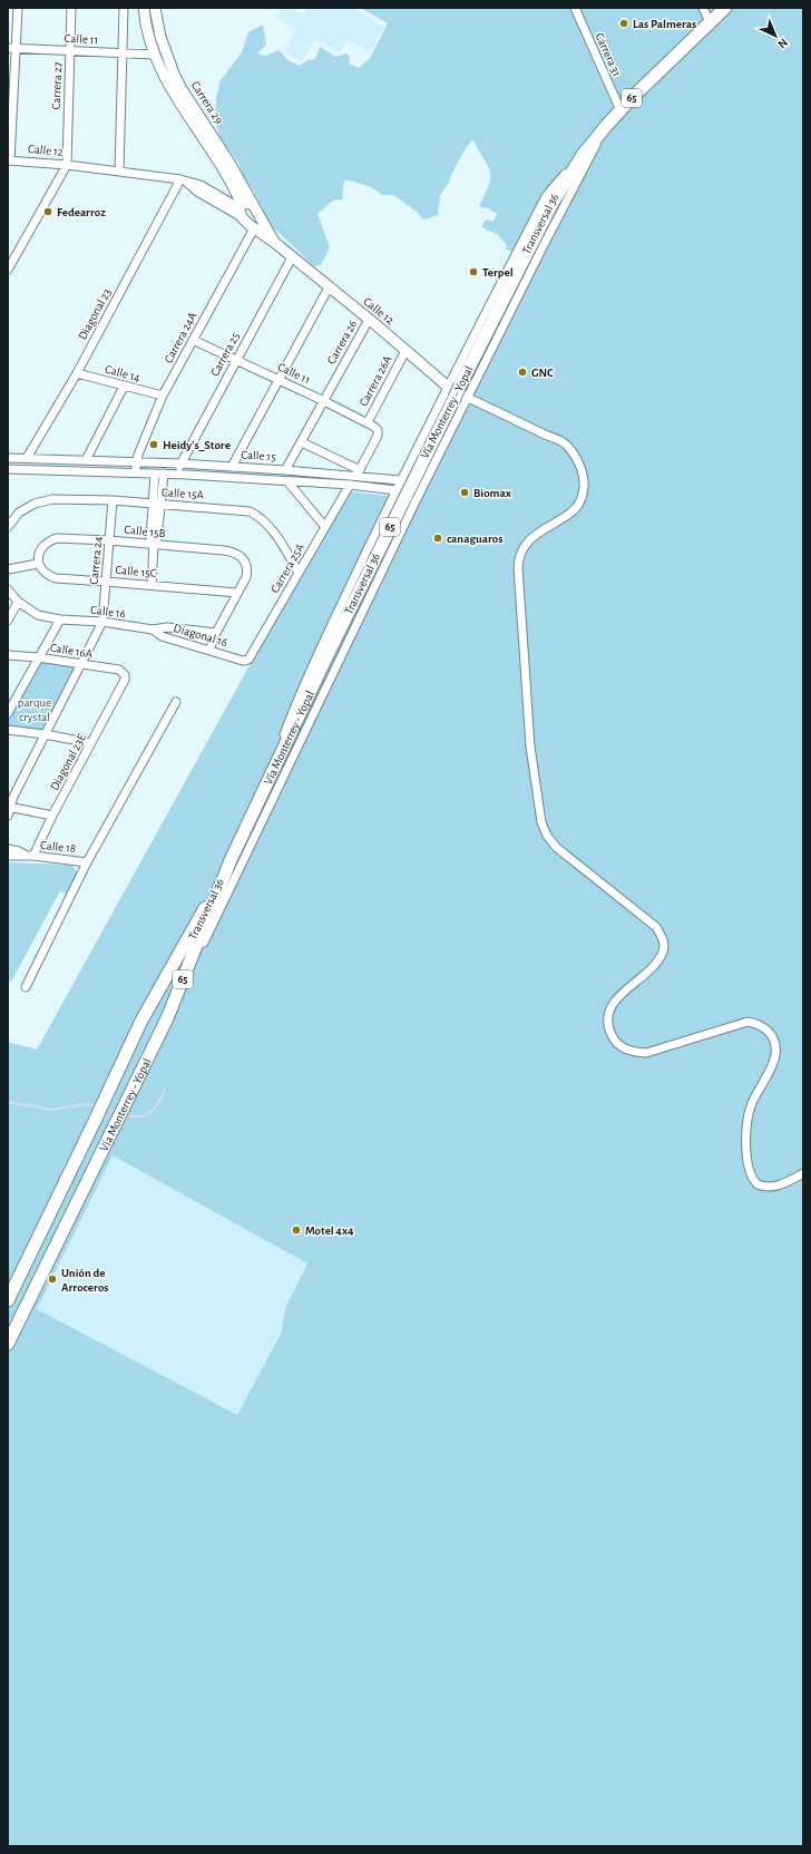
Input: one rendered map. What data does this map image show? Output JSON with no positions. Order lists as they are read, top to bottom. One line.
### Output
{"streets":{"highway":["65","Vía Monterrey - Yopal"],"main road":["Carrera 29","Calle 12"],"street":["Calle 11","Carrera 31","Carrera 27","Transversal 36","Diagonal 23","Carrera 24A","Carrera 26","Carrera 25","Calle 14","Carrera 26A","Calle 15","Calle 15A","Calle 15B","Carrera 24","Carrera 25A","Calle 15C","Calle 16","Diagonal 16","Calle 16A","Diagonal 23E","Calle 18"]},"crossings":[["Calle 11","Carrera 27"],["Calle 11","Carrera 29"],["Calle 11","Carrera 24A"],["Calle 11","Carrera 26"],["Calle 11","Carrera 25"],["Calle 11","Carrera 26A"],["Calle 11","Calle 15"],["Carrera 31","Transversal 36"],["Carrera 31","Vía Monterrey - Yopal"],["Carrera 27","Calle 12"],["Carrera 29","Calle 12"],["Carrera 29","Carrera 24A"],["Calle 12","Transversal 36"],["Calle 12","Diagonal 23"],["Calle 12","Carrera 26"],["Calle 12","Carrera 25"],["Calle 12","Carrera 26A"],["Calle 12","Vía Monterrey - Yopal"],["Transversal 36","Vía Monterrey - Yopal"],["Transversal 36","Calle 15"],["Diagonal 23","Calle 14"],["Diagonal 23","Calle 15"],["Carrera 24A","Calle 14"],["Carrera 24A","Calle 15"],["Carrera 26","Calle 15"],["Carrera 25","Calle 15"],["Calle 15","Carrera 25A"],["Calle 15A","Carrera 24"],["Calle 15A","Carrera 25A"],["Calle 15B","Carrera 24"],["Calle 15B","Calle 15C"],["Carrera 24","Calle 15C"],["Carrera 24","Calle 16"],["Carrera 25A","Diagonal 16"],["Calle 16","Diagonal 16"],["Calle 16A","Diagonal 23E"],["Diagonal 23E","Calle 18"]],"parks":["parque crystal"],"places":["Las Palmeras","Fedearroz","Terpel","GNC","Heidy's_Store","Biomax","canaguaros","Motel 4x4","Unión de Arroceros"],"north":"bottom right"}
